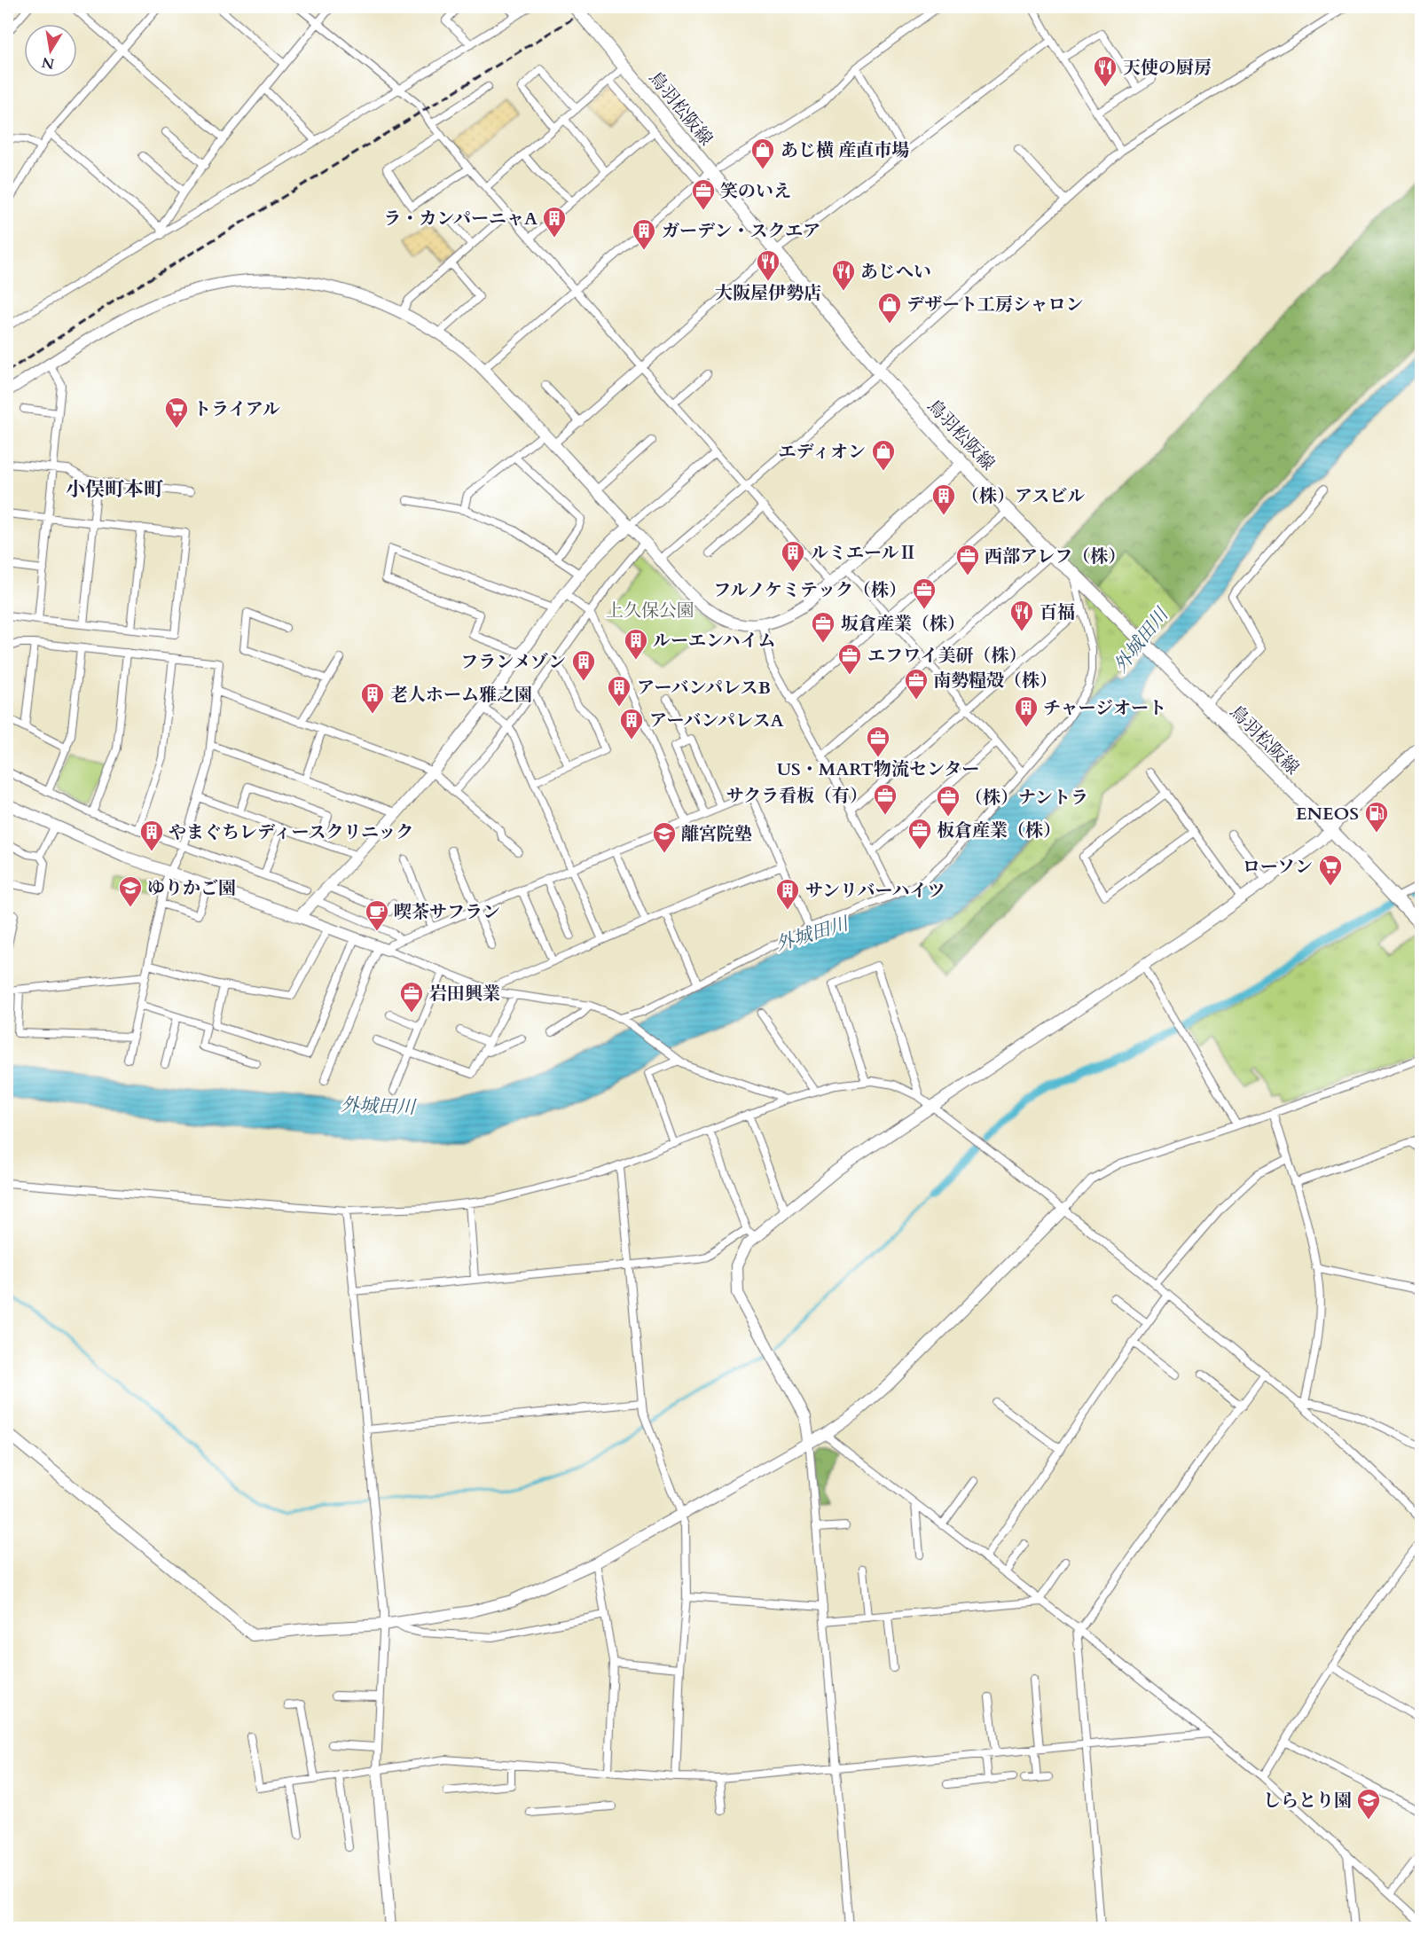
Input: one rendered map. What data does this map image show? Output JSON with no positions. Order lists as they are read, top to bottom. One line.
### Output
{"streets":{"main road":["鳥羽松阪線"]},"districts":["小俣町本町"],"water":["外城田川"],"parks":["上久保公園"],"places":{"restaurant":["天使の厨房","大阪屋伊勢店","あじへい","百福"],"shop":["あじ横 産直市場","デザート工房シャロン","エディオン"],"office":["笑のいえ","西部アレフ（株）","フルノケミテック（株）","坂倉産業（株）","エフワイ美研（株）","南勢糧殻（株）","US・MART物流センター","サクラ看板（有）","（株）ナントラ","板倉産業（株）","岩田興業"],"building":["ラ・カンパーニャA","ガーデン・スクエア","（株）アスビル","ルミエールⅡ","ルーエンハイム","フランメゾン","アーバンパレスB","老人ホーム雅之園","チャージオート","アーバンパレスA","やまぐちレディースクリニック","サンリバーハイツ"],"supermarket":["トライアル","ローソン"],"fuel station":["ENEOS"],"school or university":["離宮院塾","ゆりかご園","しらとり園"],"cafe":["喫茶サフラン"]},"north":"bottom"}
